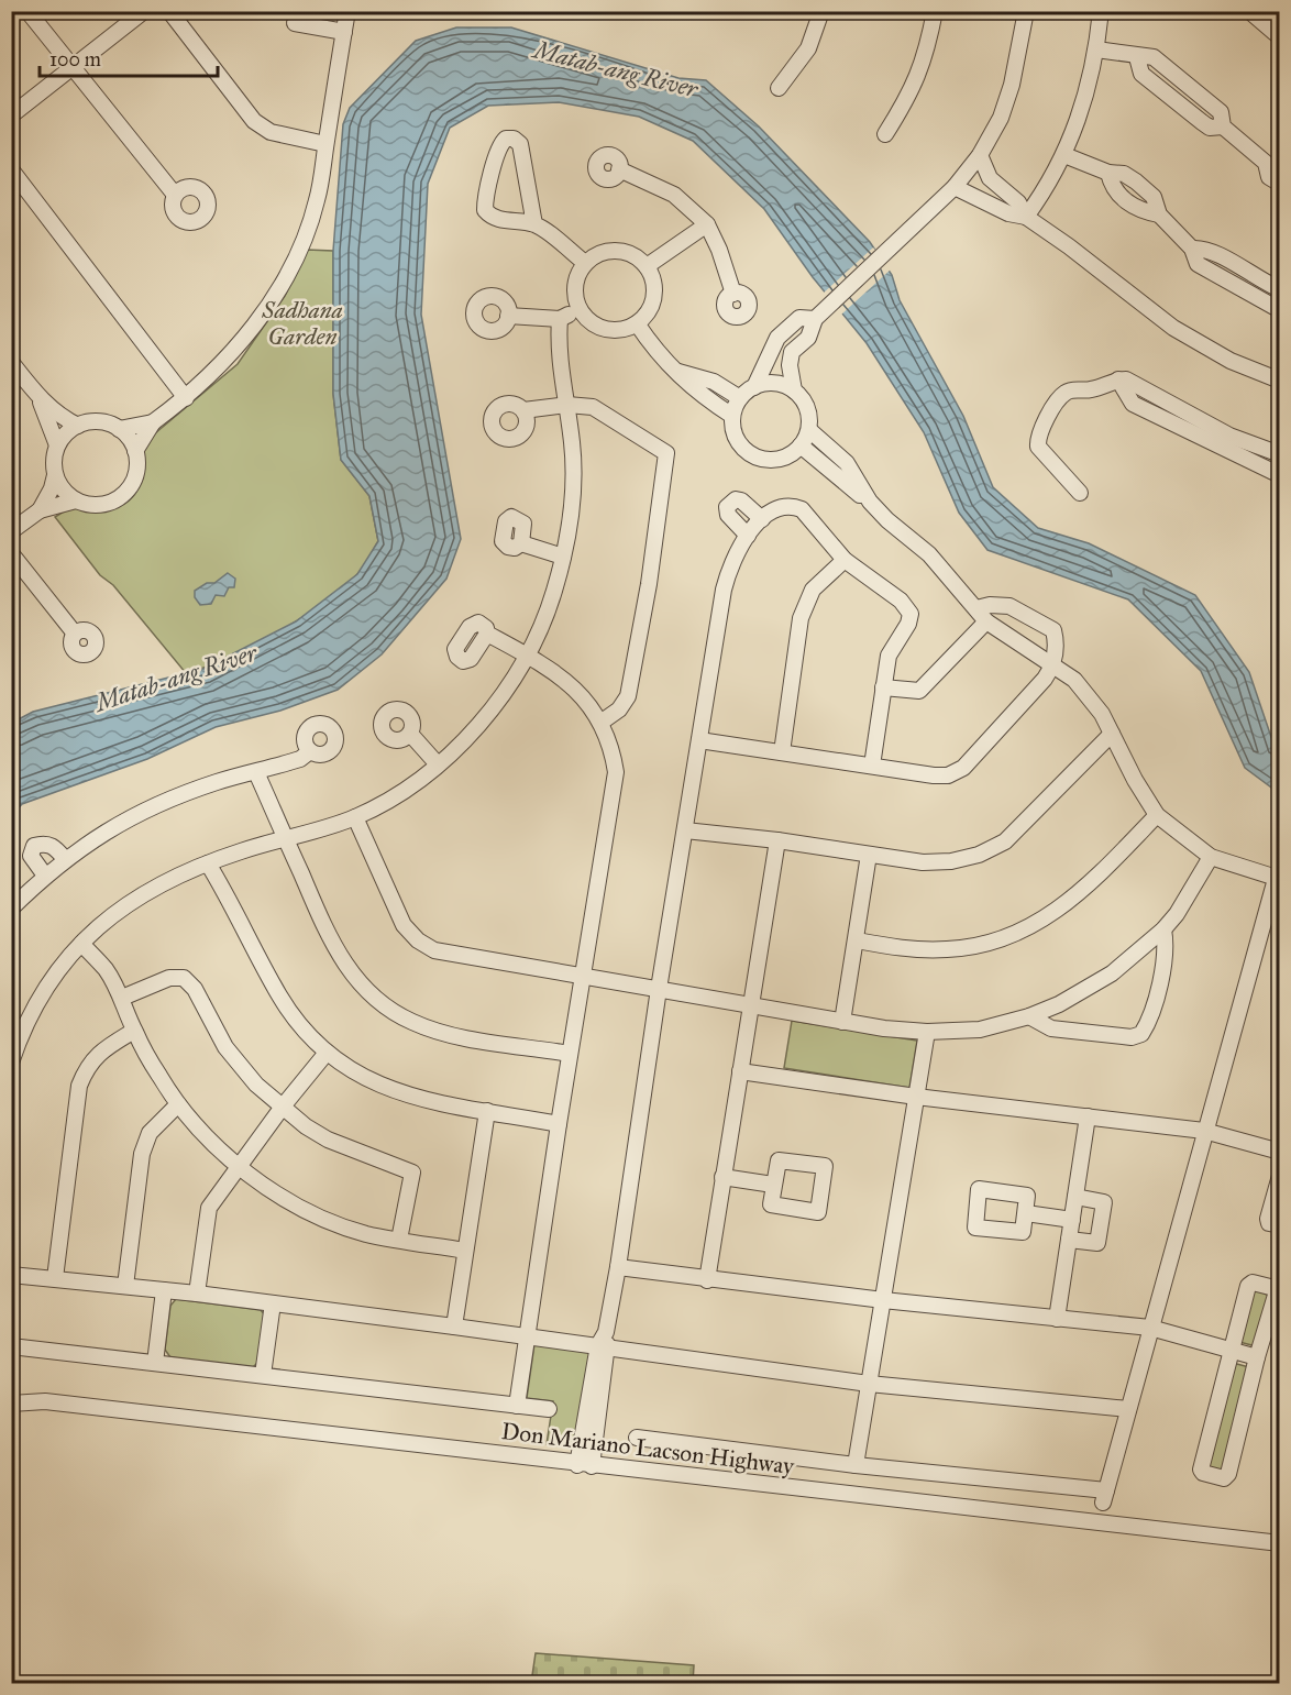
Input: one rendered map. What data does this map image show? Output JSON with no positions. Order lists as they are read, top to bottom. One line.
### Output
{"streets":{"street":["Don Mariano Lacson Highway"]},"water":["Matab-ang River"],"parks":["Sadhana Garden"],"scale_bar":"100 m"}
